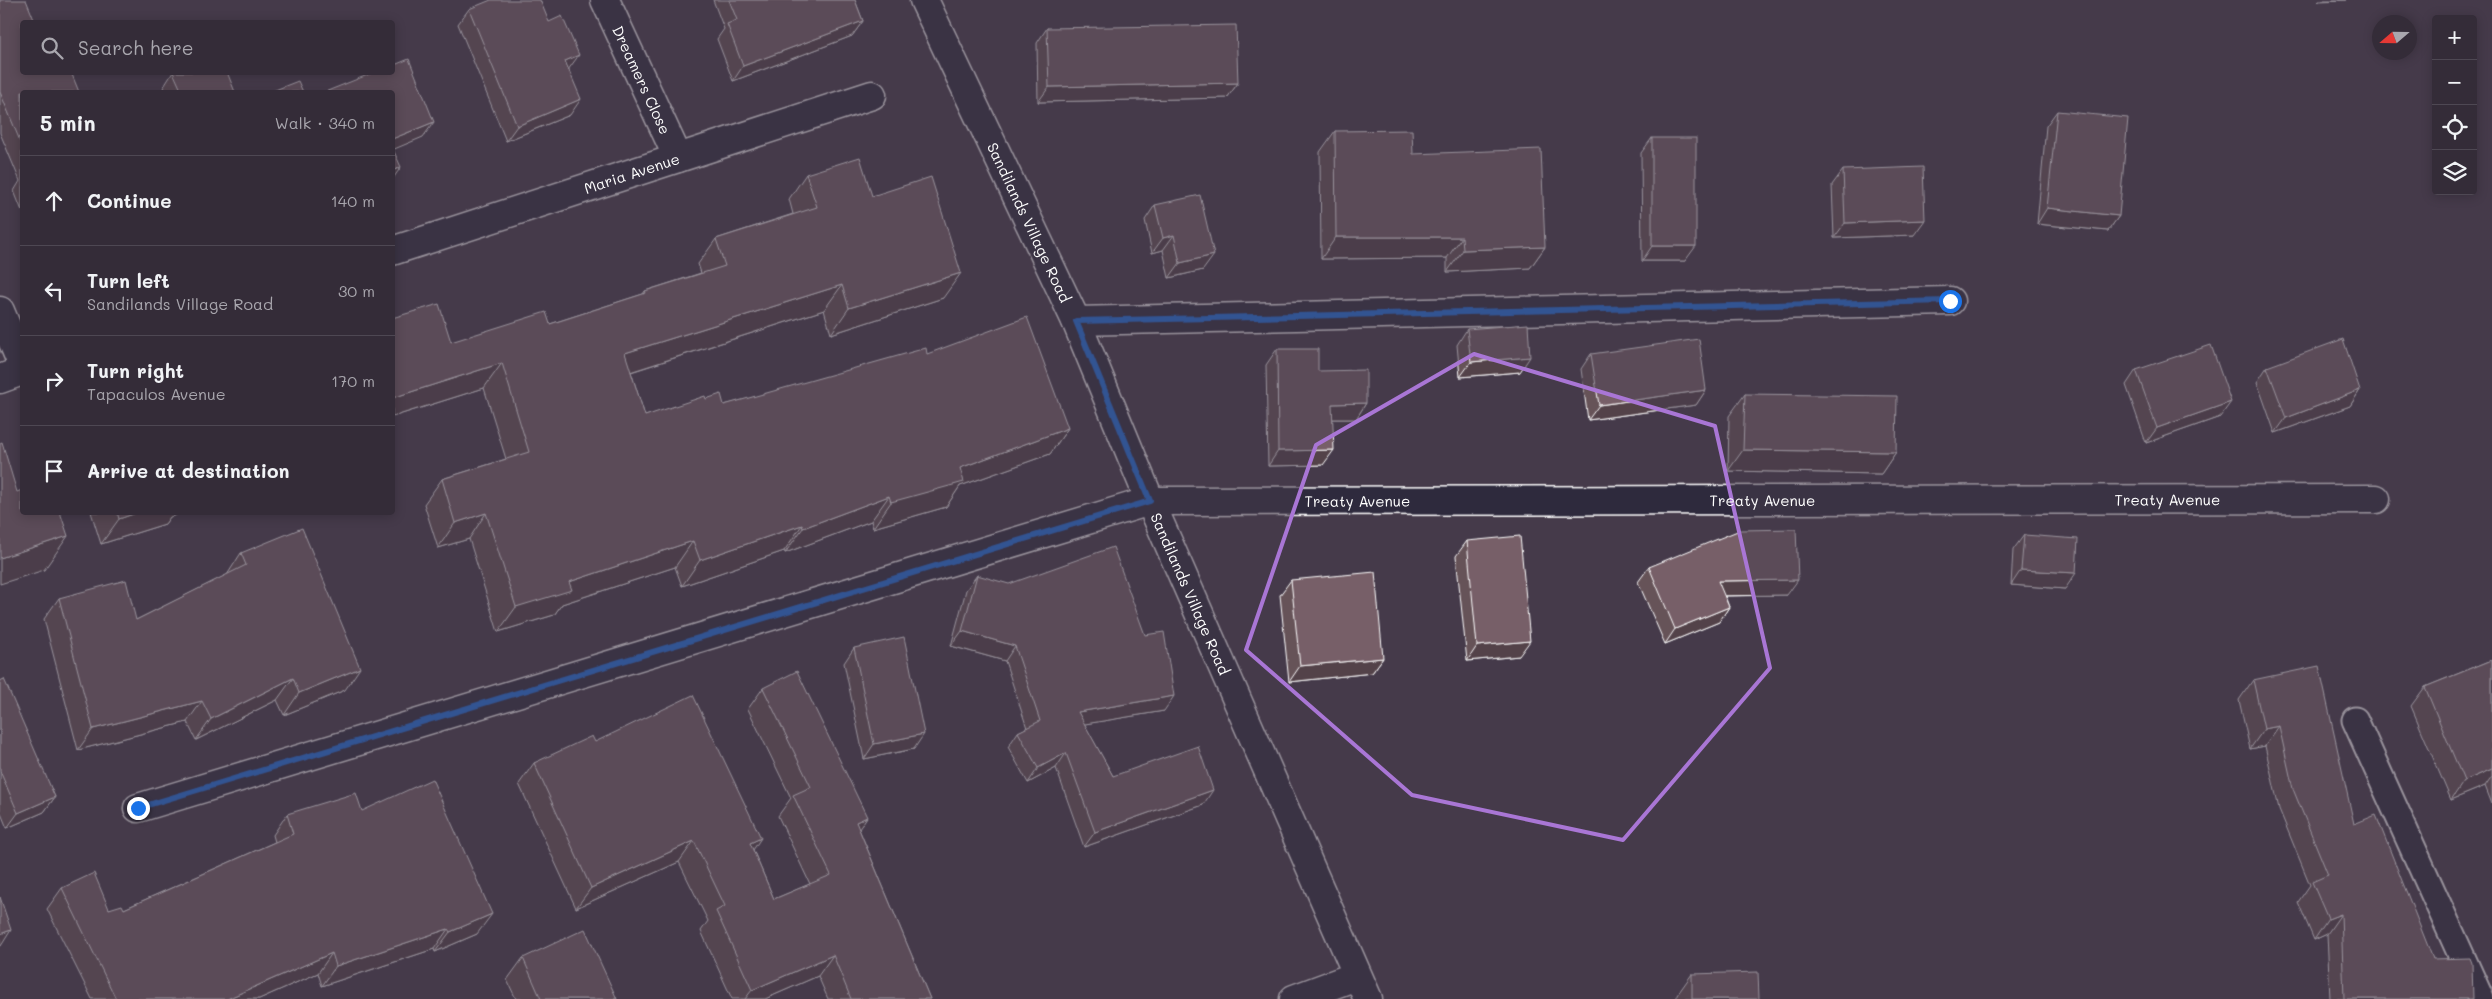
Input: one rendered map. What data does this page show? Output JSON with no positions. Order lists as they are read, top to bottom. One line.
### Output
{"streets":{"street":["Dreamers Close","Maria Avenue","Sandilands Village Road","Treaty Avenue"]},"crossings":[["Dreamers Close","Maria Avenue"],["Sandilands Village Road","Treaty Avenue"]],"north":"left","page":{"map_buttons":["+","−"],"search":"Search here","heading":["5 min","Walk · 340 m"],"list":[["Continue","140 m"],["Turn left","Sandilands Village Road","30 m"],["Turn right","Tapaculos Avenue","170 m"],"Arrive at destination"]}}
